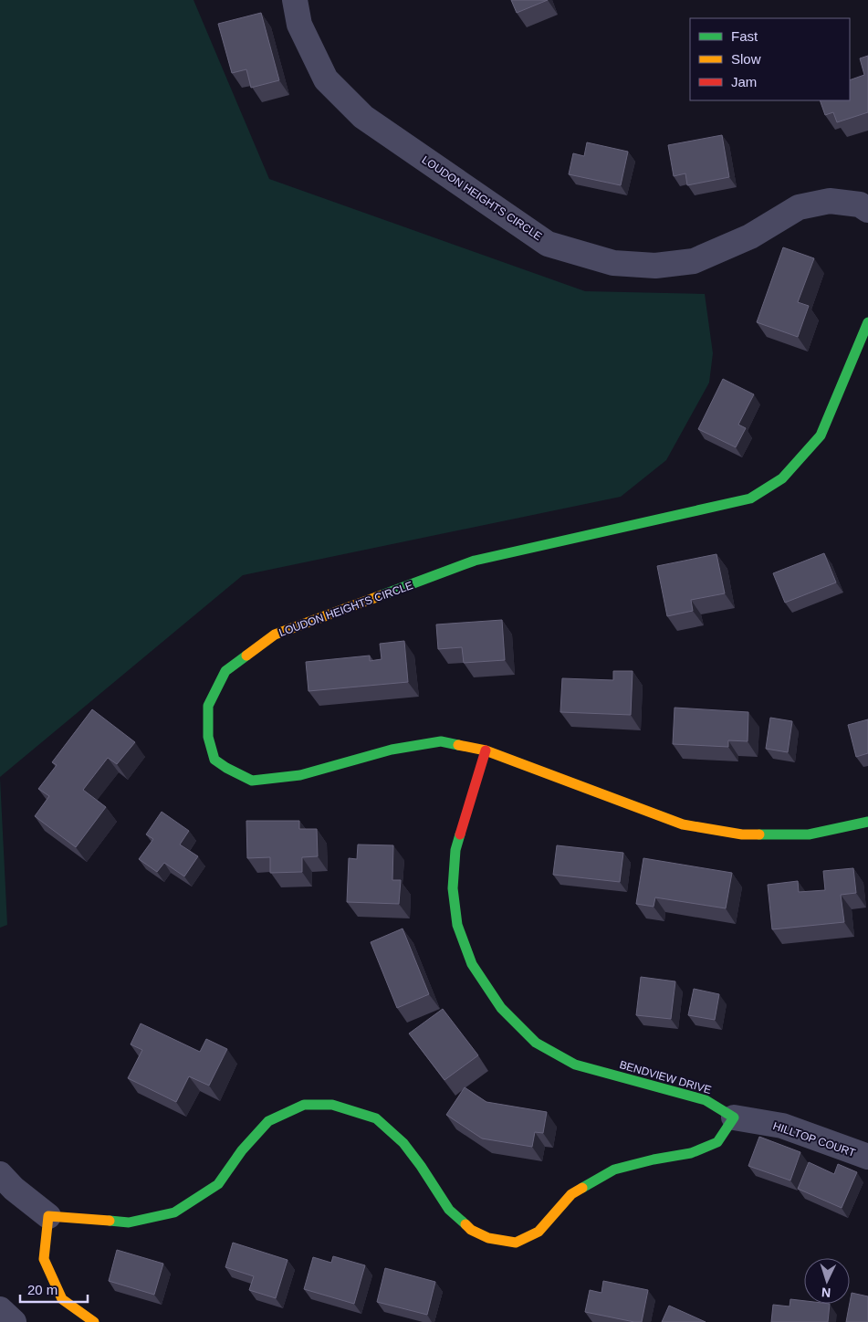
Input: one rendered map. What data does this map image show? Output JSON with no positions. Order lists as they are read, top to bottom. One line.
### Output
{"streets":{"street":["LOUDON HEIGHTS CIRCLE","BENDVIEW DRIVE","HILLTOP COURT"]},"crossings":[["LOUDON HEIGHTS CIRCLE","BENDVIEW DRIVE"],["BENDVIEW DRIVE","HILLTOP COURT"]],"legend":["Fast","Slow","Jam"],"scale_bar":"20 m","north":"bottom"}
